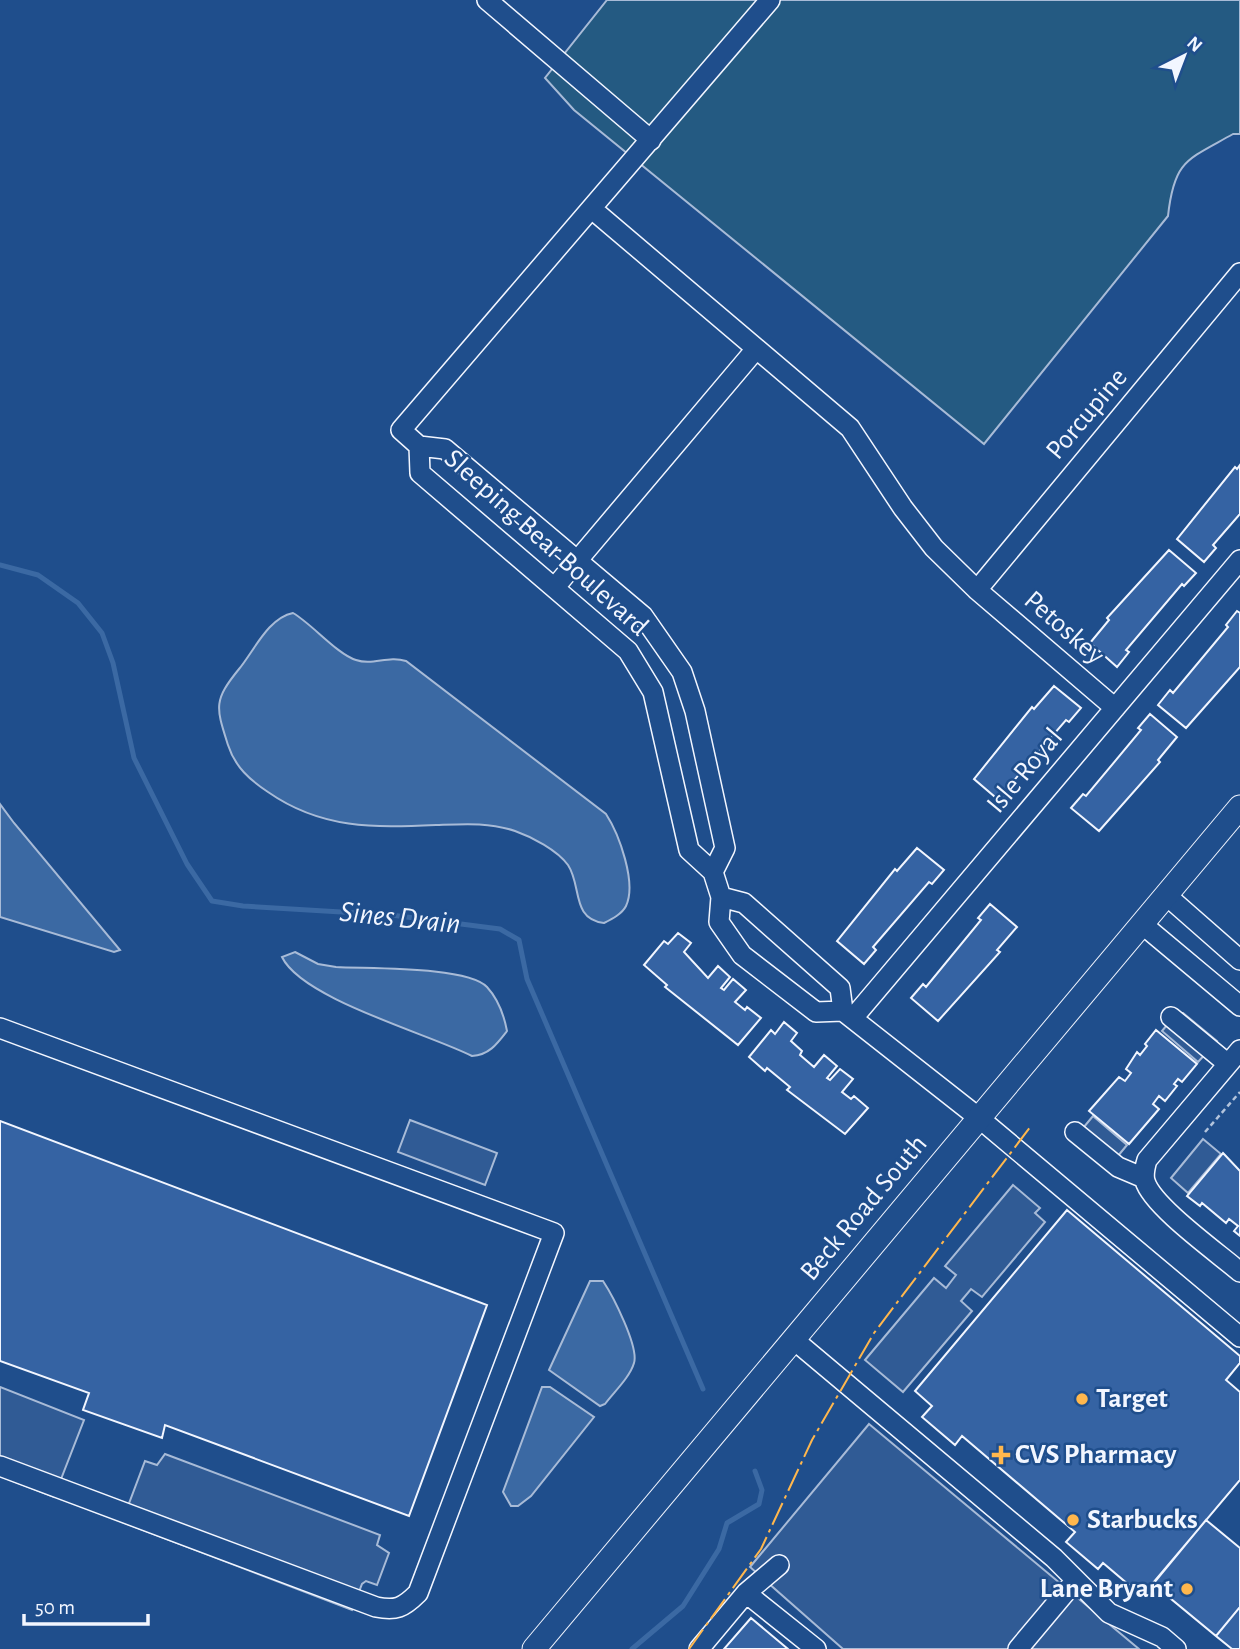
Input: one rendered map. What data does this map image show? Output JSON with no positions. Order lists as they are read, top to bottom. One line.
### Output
{"streets":{"main road":["Beck Road South"],"street":["Porcupine","Sleeping Bear Boulevard","Petoskey","Isle Royal"]},"crossings":[["Porcupine","Petoskey"],["Sleeping Bear Boulevard","Petoskey"],["Sleeping Bear Boulevard","Isle Royal"],["Petoskey","Isle Royal"]],"water":["Sines Drain"],"places":{"other":["Target","Starbucks","Lane Bryant"],"health":["CVS Pharmacy"]},"scale_bar":"50 m","north":"top right"}
